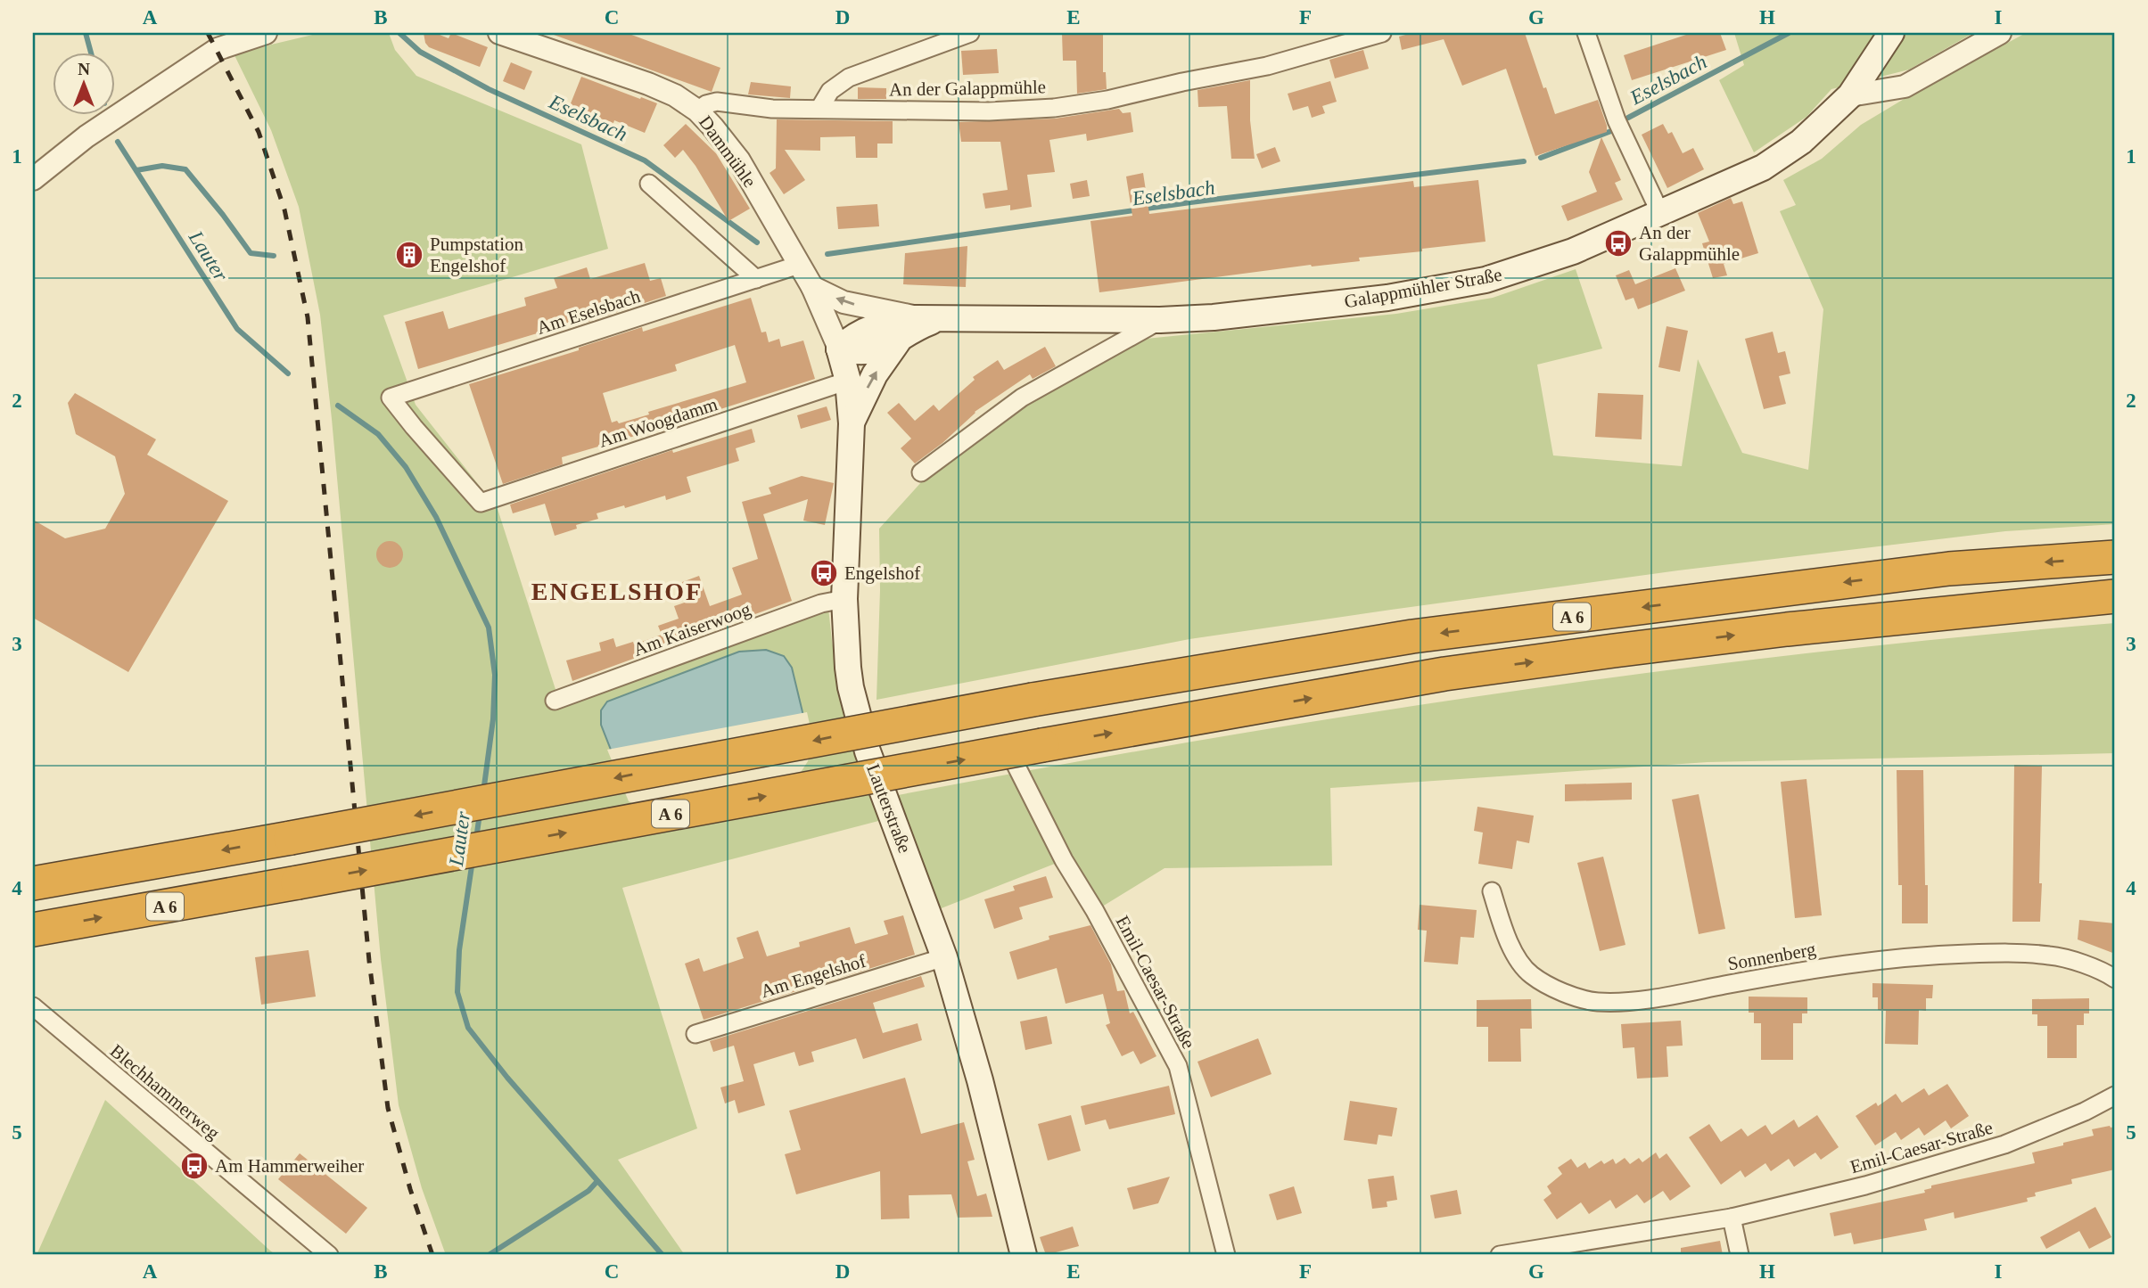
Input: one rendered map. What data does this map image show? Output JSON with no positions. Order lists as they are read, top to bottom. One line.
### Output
{"streets":{"highway":["A 6"],"main road":["Galappmühler Straße","Lauterstraße"],"street":["An der Galappmühle","Dammühle","Am Eselsbach","Am Woogdamm","Am Kaiserwoog","Sonnenberg","Am Engelshof","Emil-Caesar-Straße","Blechhammerweg"]},"crossings":[["An der Galappmühle","Dammühle"],["Dammühle","Galappmühler Straße"],["Dammühle","Am Eselsbach"],["Dammühle","Lauterstraße"],["Galappmühler Straße","Lauterstraße"],["Am Eselsbach","Am Woogdamm"],["Am Woogdamm","Lauterstraße"],["Am Kaiserwoog","Lauterstraße"],["Lauterstraße","Am Engelshof"]],"districts":["ENGELSHOF"],"water":["Eselsbach","Lauter"],"places":{"bus stop":["An der Galappmühle","Engelshof","Am Hammerweiher"],"building":["Pumpstation Engelshof"]},"north":"top","grid":{"columns":["A","B","C","D","E","F","G","H","I"],"rows":["1","2","3","4","5"]}}
